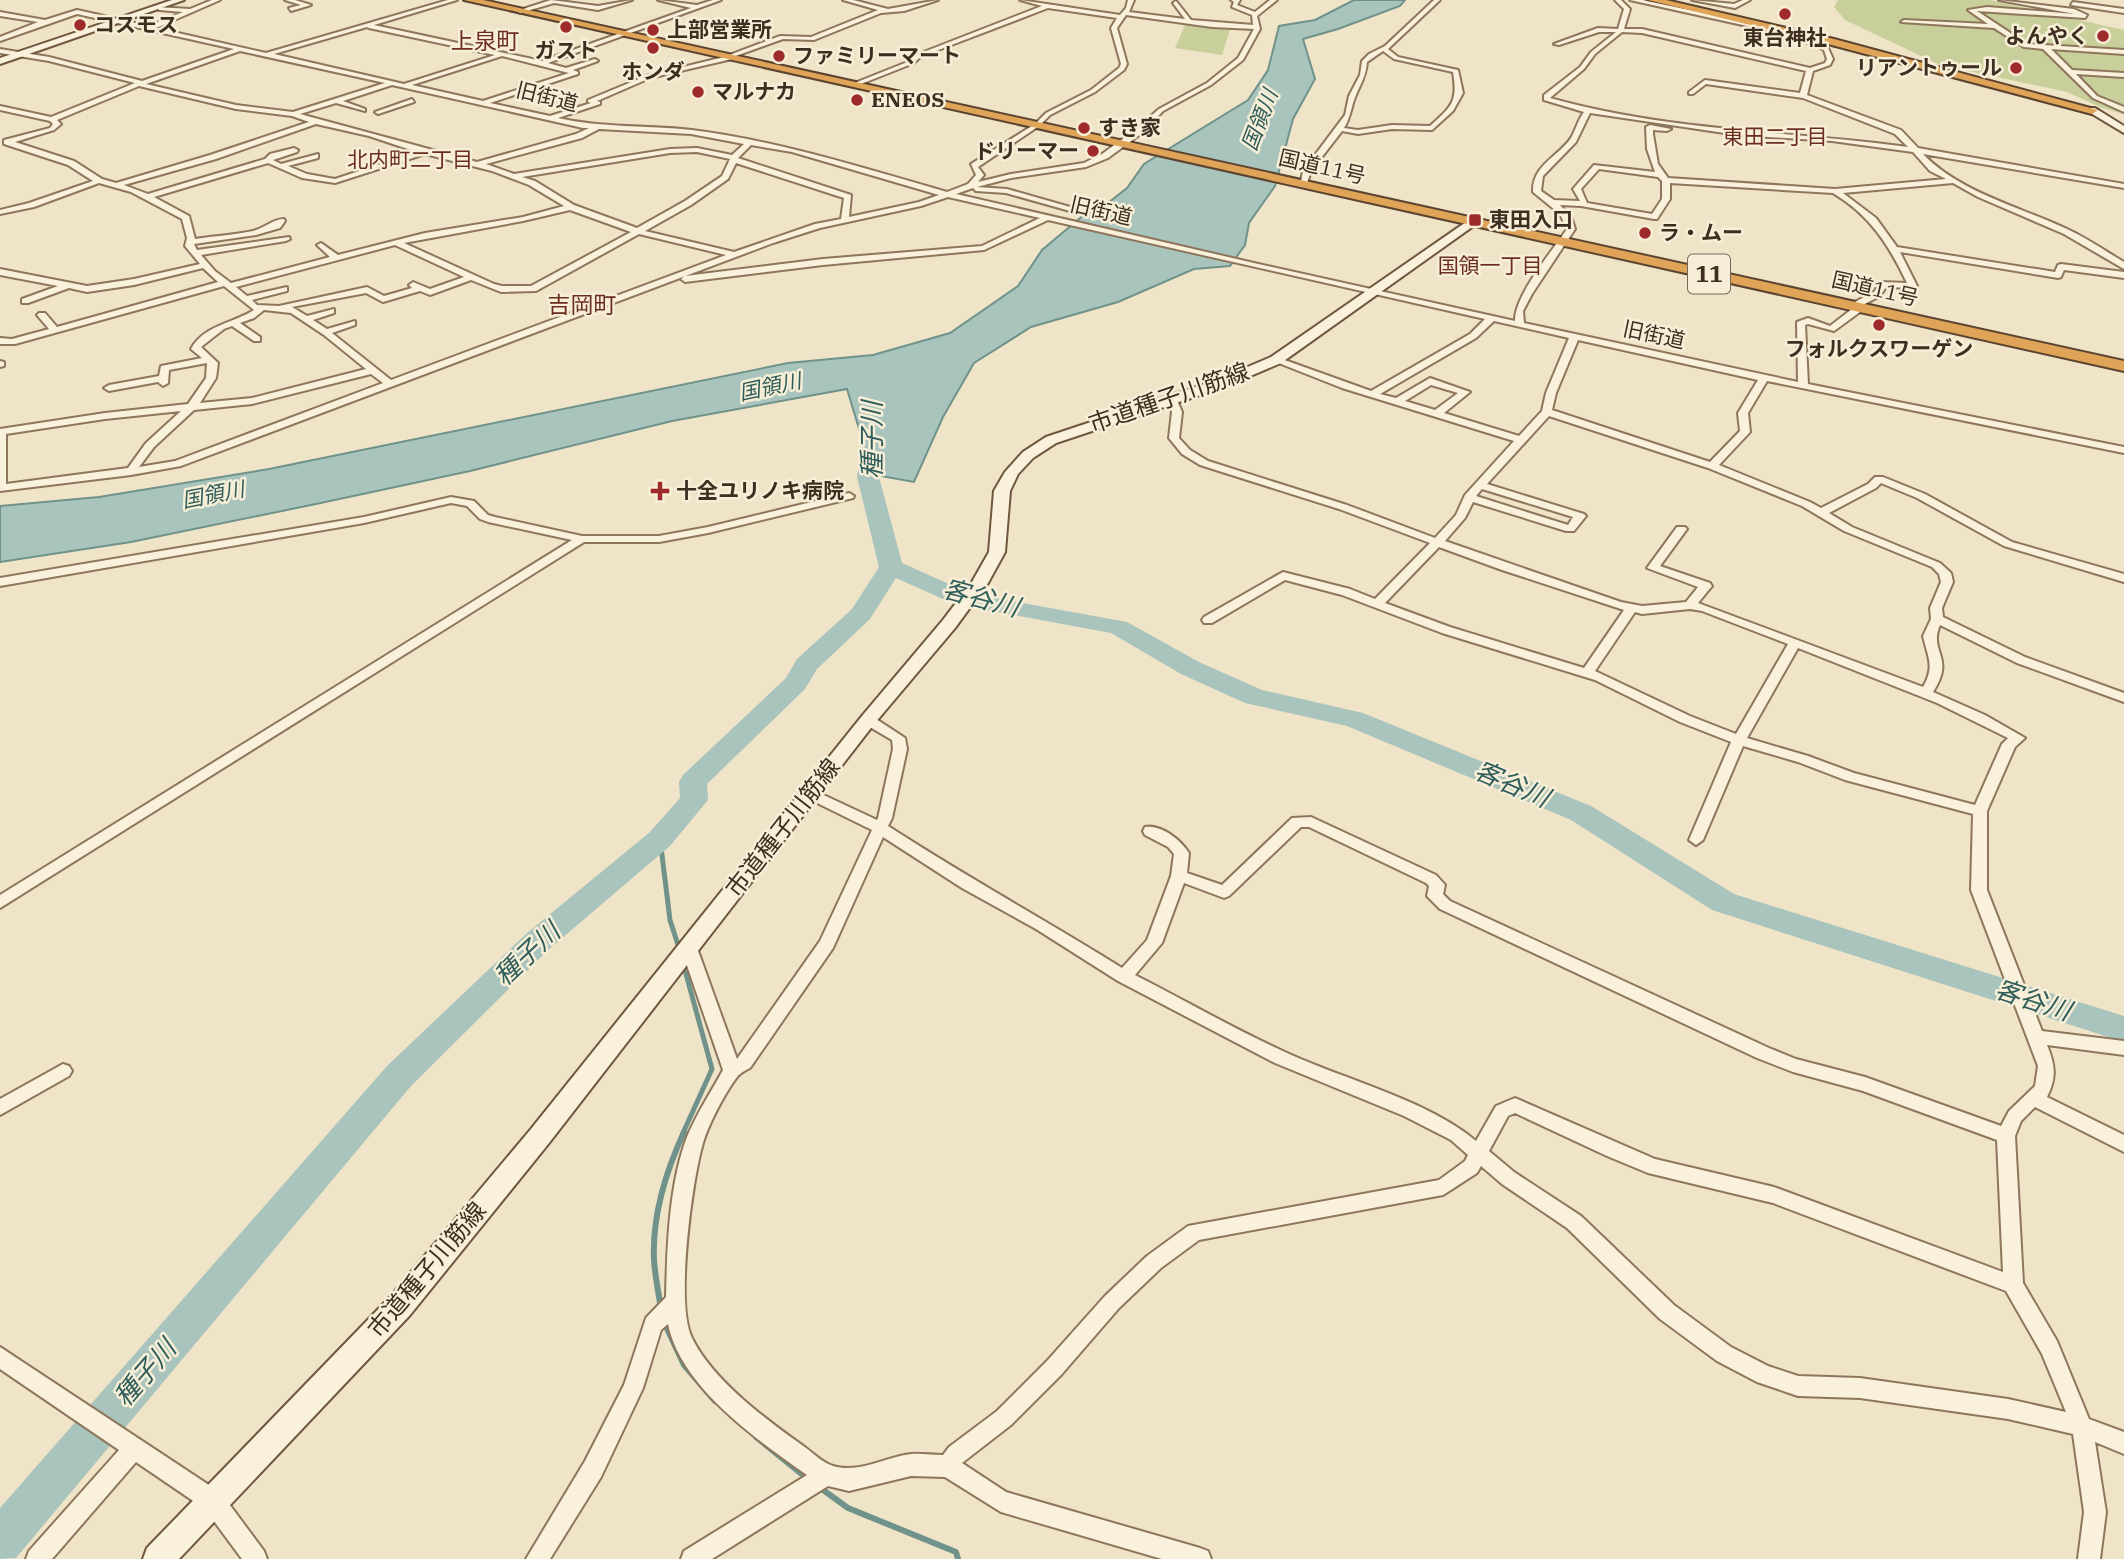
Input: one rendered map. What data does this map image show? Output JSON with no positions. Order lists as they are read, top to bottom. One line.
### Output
{"streets":{"highway":["国道11号","11"],"street":["旧街道","市道種子川筋線"]},"crossings":[["旧街道","市道種子川筋線"],["国道11号","市道種子川筋線"]],"districts":["上泉町","東田二丁目","北内町二丁目","国領一丁目","吉岡町"],"water":["国領川","種子川","客谷川"],"places":{"other":["東台神社","コスモス","ガスト","上部営業所","よんやく","ホンダ","ファミリーマート","リアントゥール","マルナカ","ENEOS","すき家","ドリーマー","ラ・ムー","フォルクスワーゲン"],"transit":["東田入口"],"health":["十全ユリノキ病院"]}}
